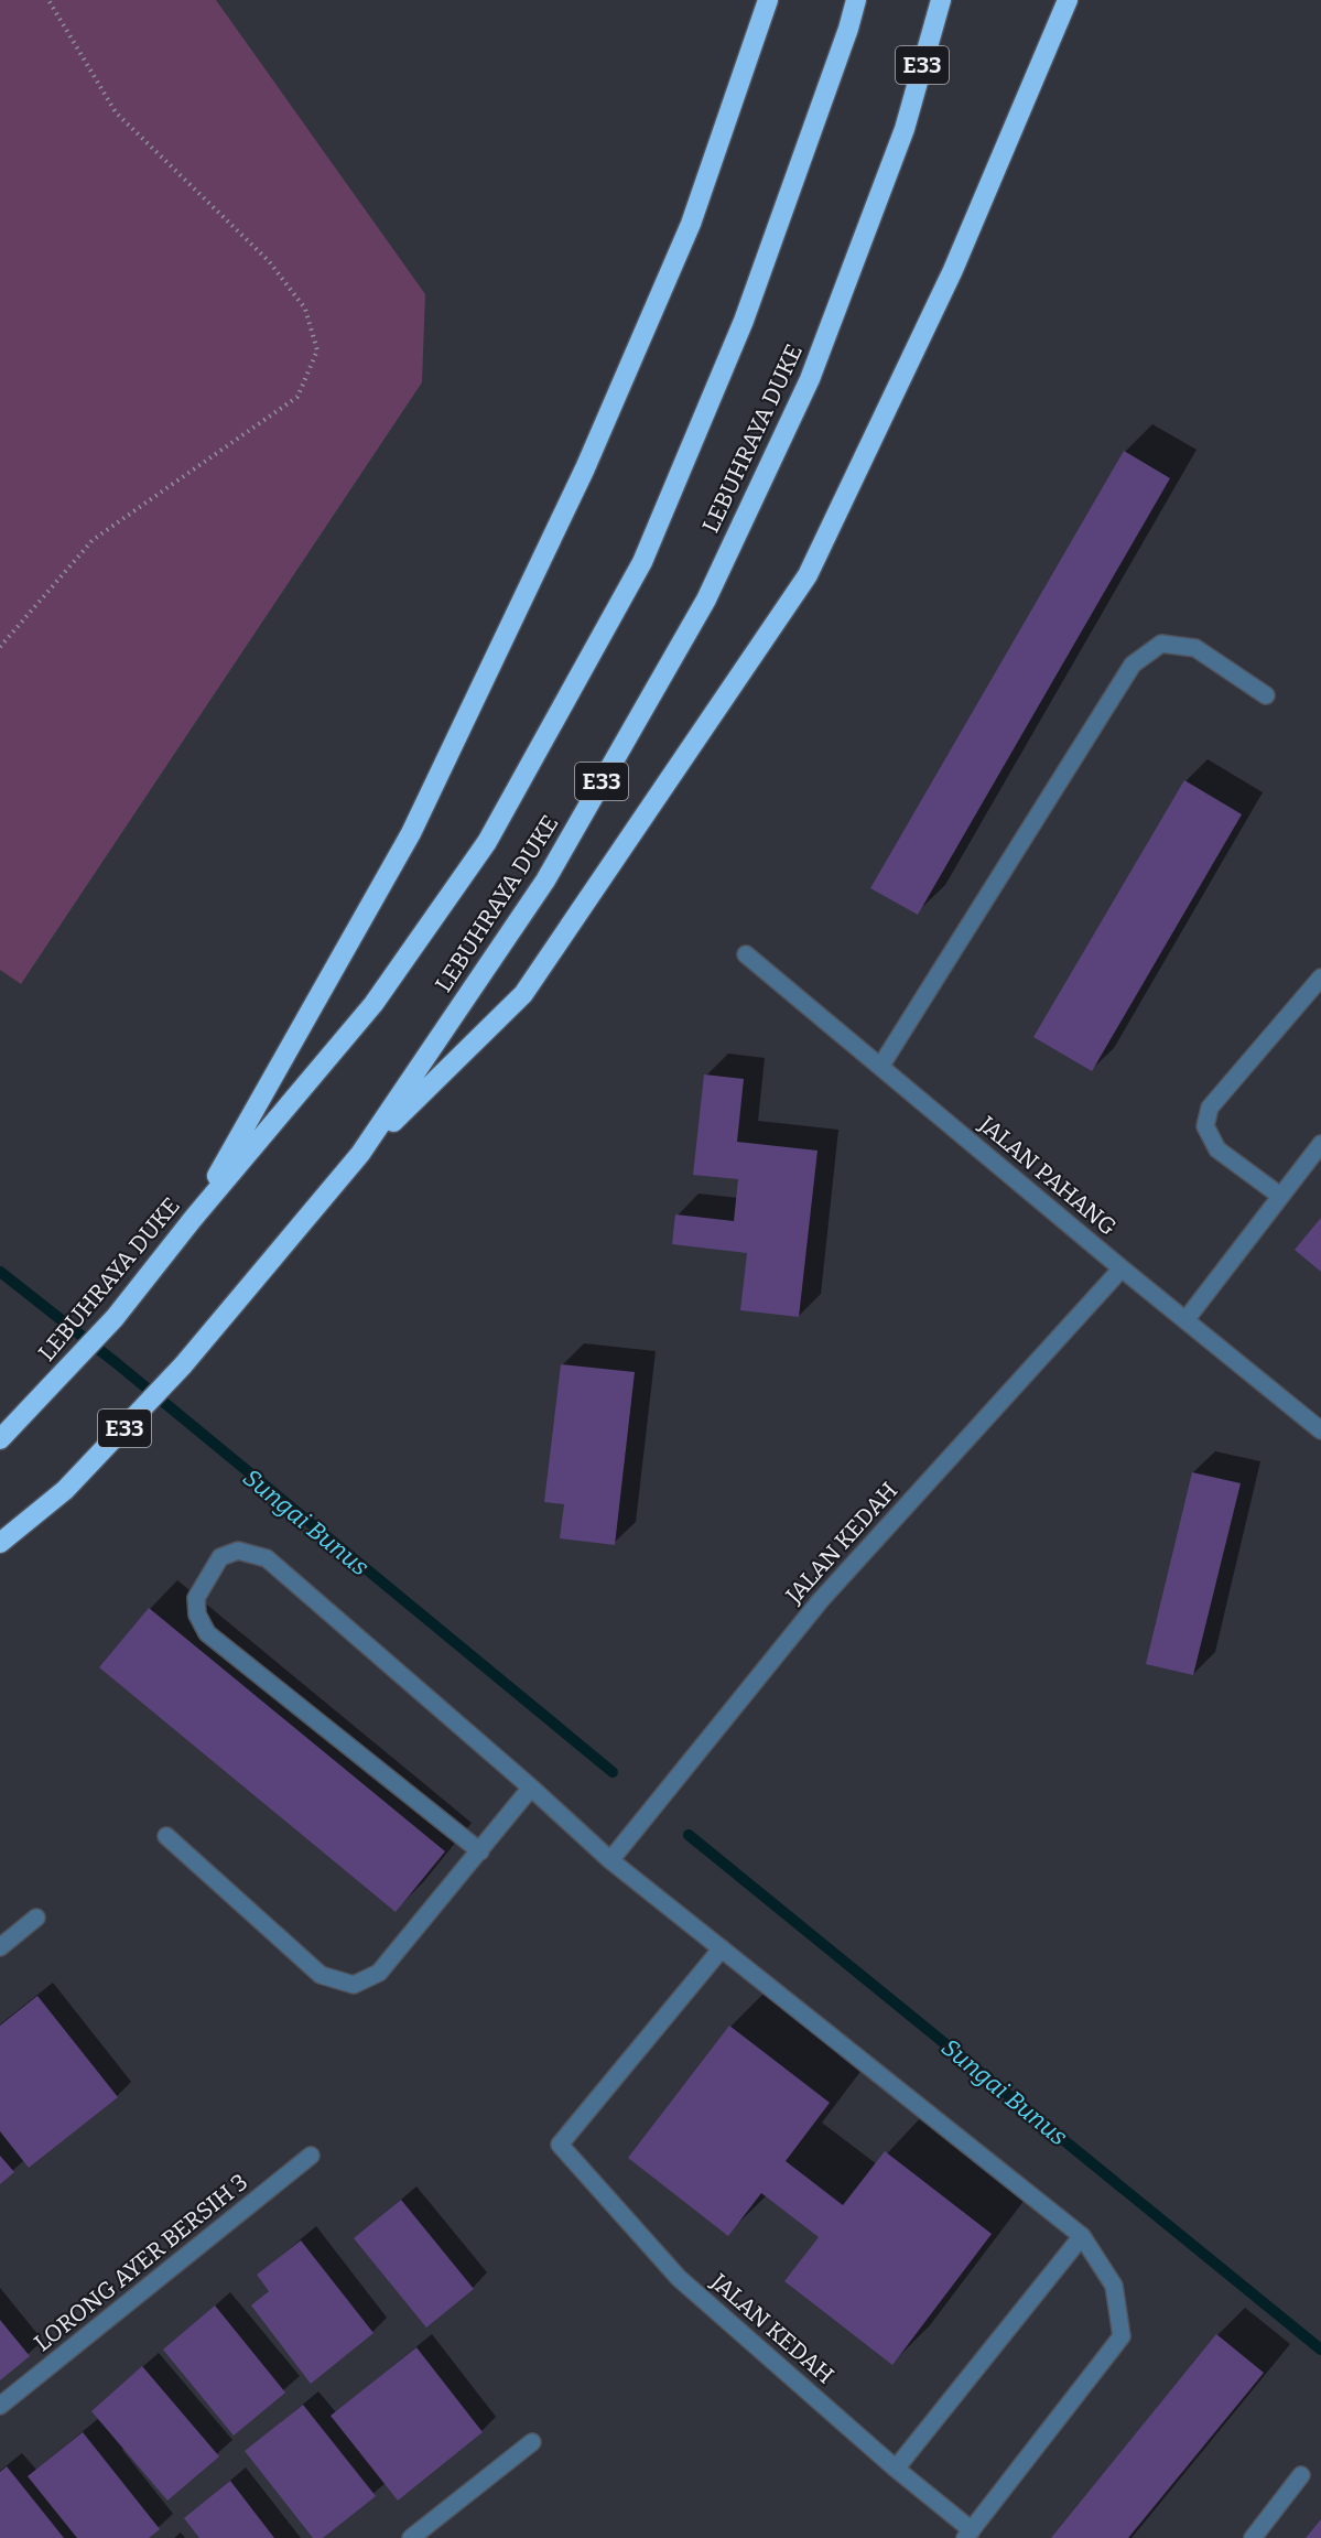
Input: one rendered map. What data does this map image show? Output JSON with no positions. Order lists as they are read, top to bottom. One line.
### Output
{"streets":{"highway":["E33","LEBUHRAYA DUKE"],"street":["JALAN PAHANG","JALAN KEDAH","LORONG AYER BERSIH 3"]},"crossings":[["JALAN PAHANG","JALAN KEDAH"]],"water":["Sungai Bunus"]}
